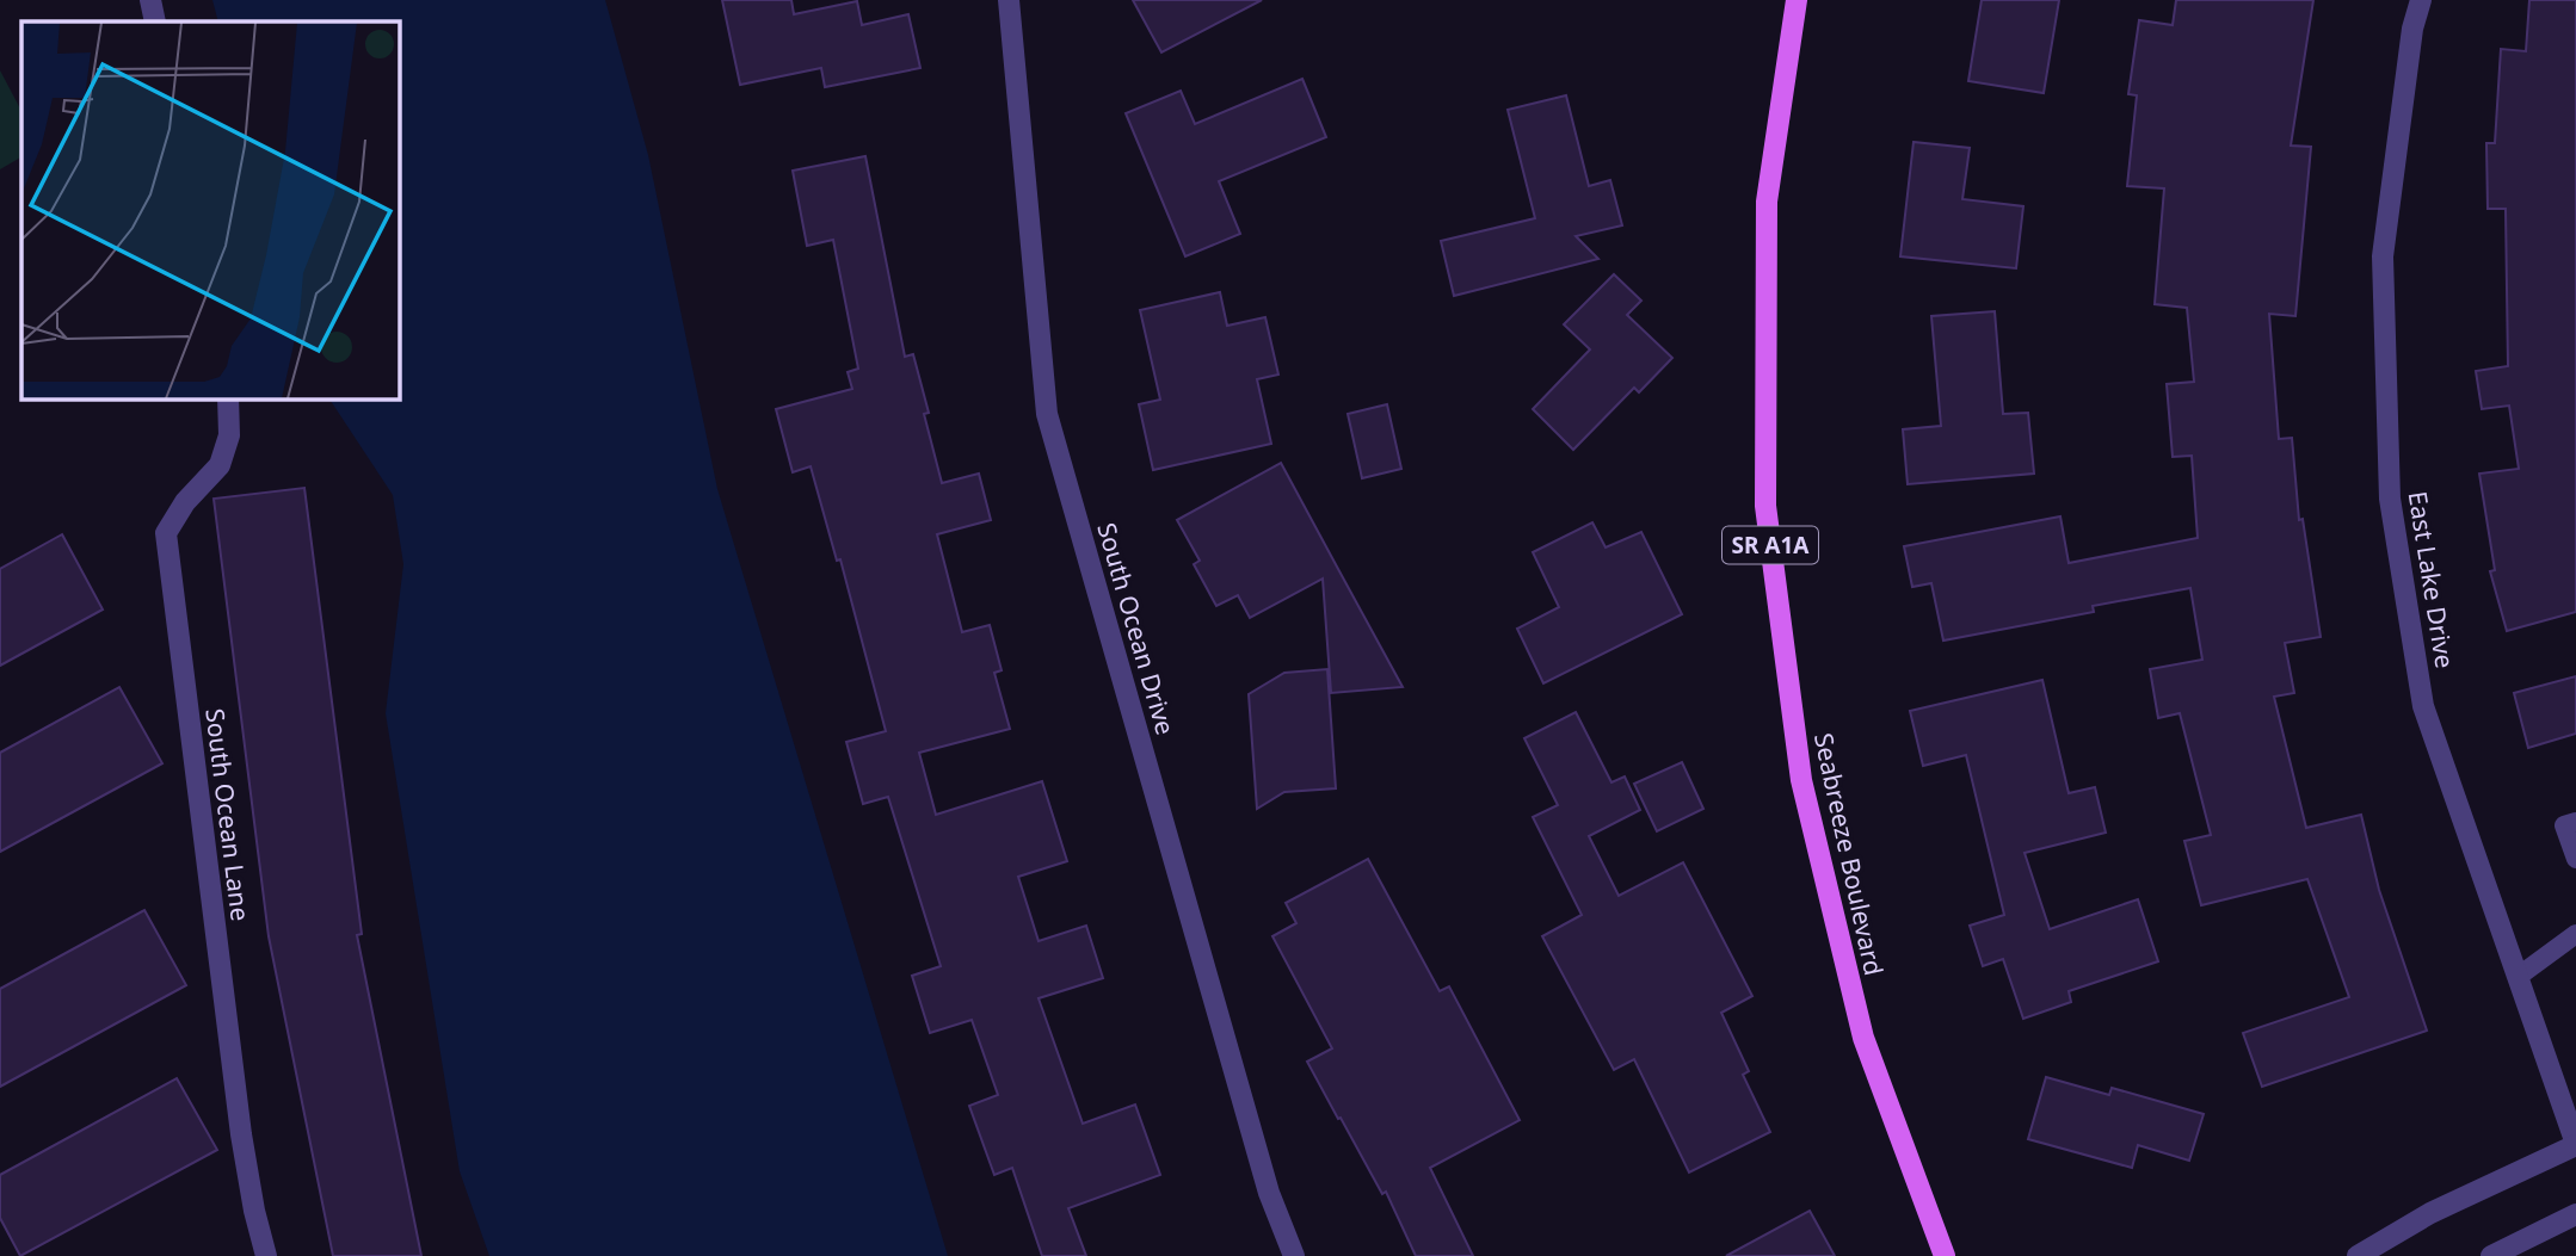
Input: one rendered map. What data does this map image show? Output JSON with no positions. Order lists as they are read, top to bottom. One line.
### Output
{"streets":{"main road":["SR A1A","Seabreeze Boulevard"],"street":["East Lake Drive","South Ocean Drive","South Ocean Lane"]}}
